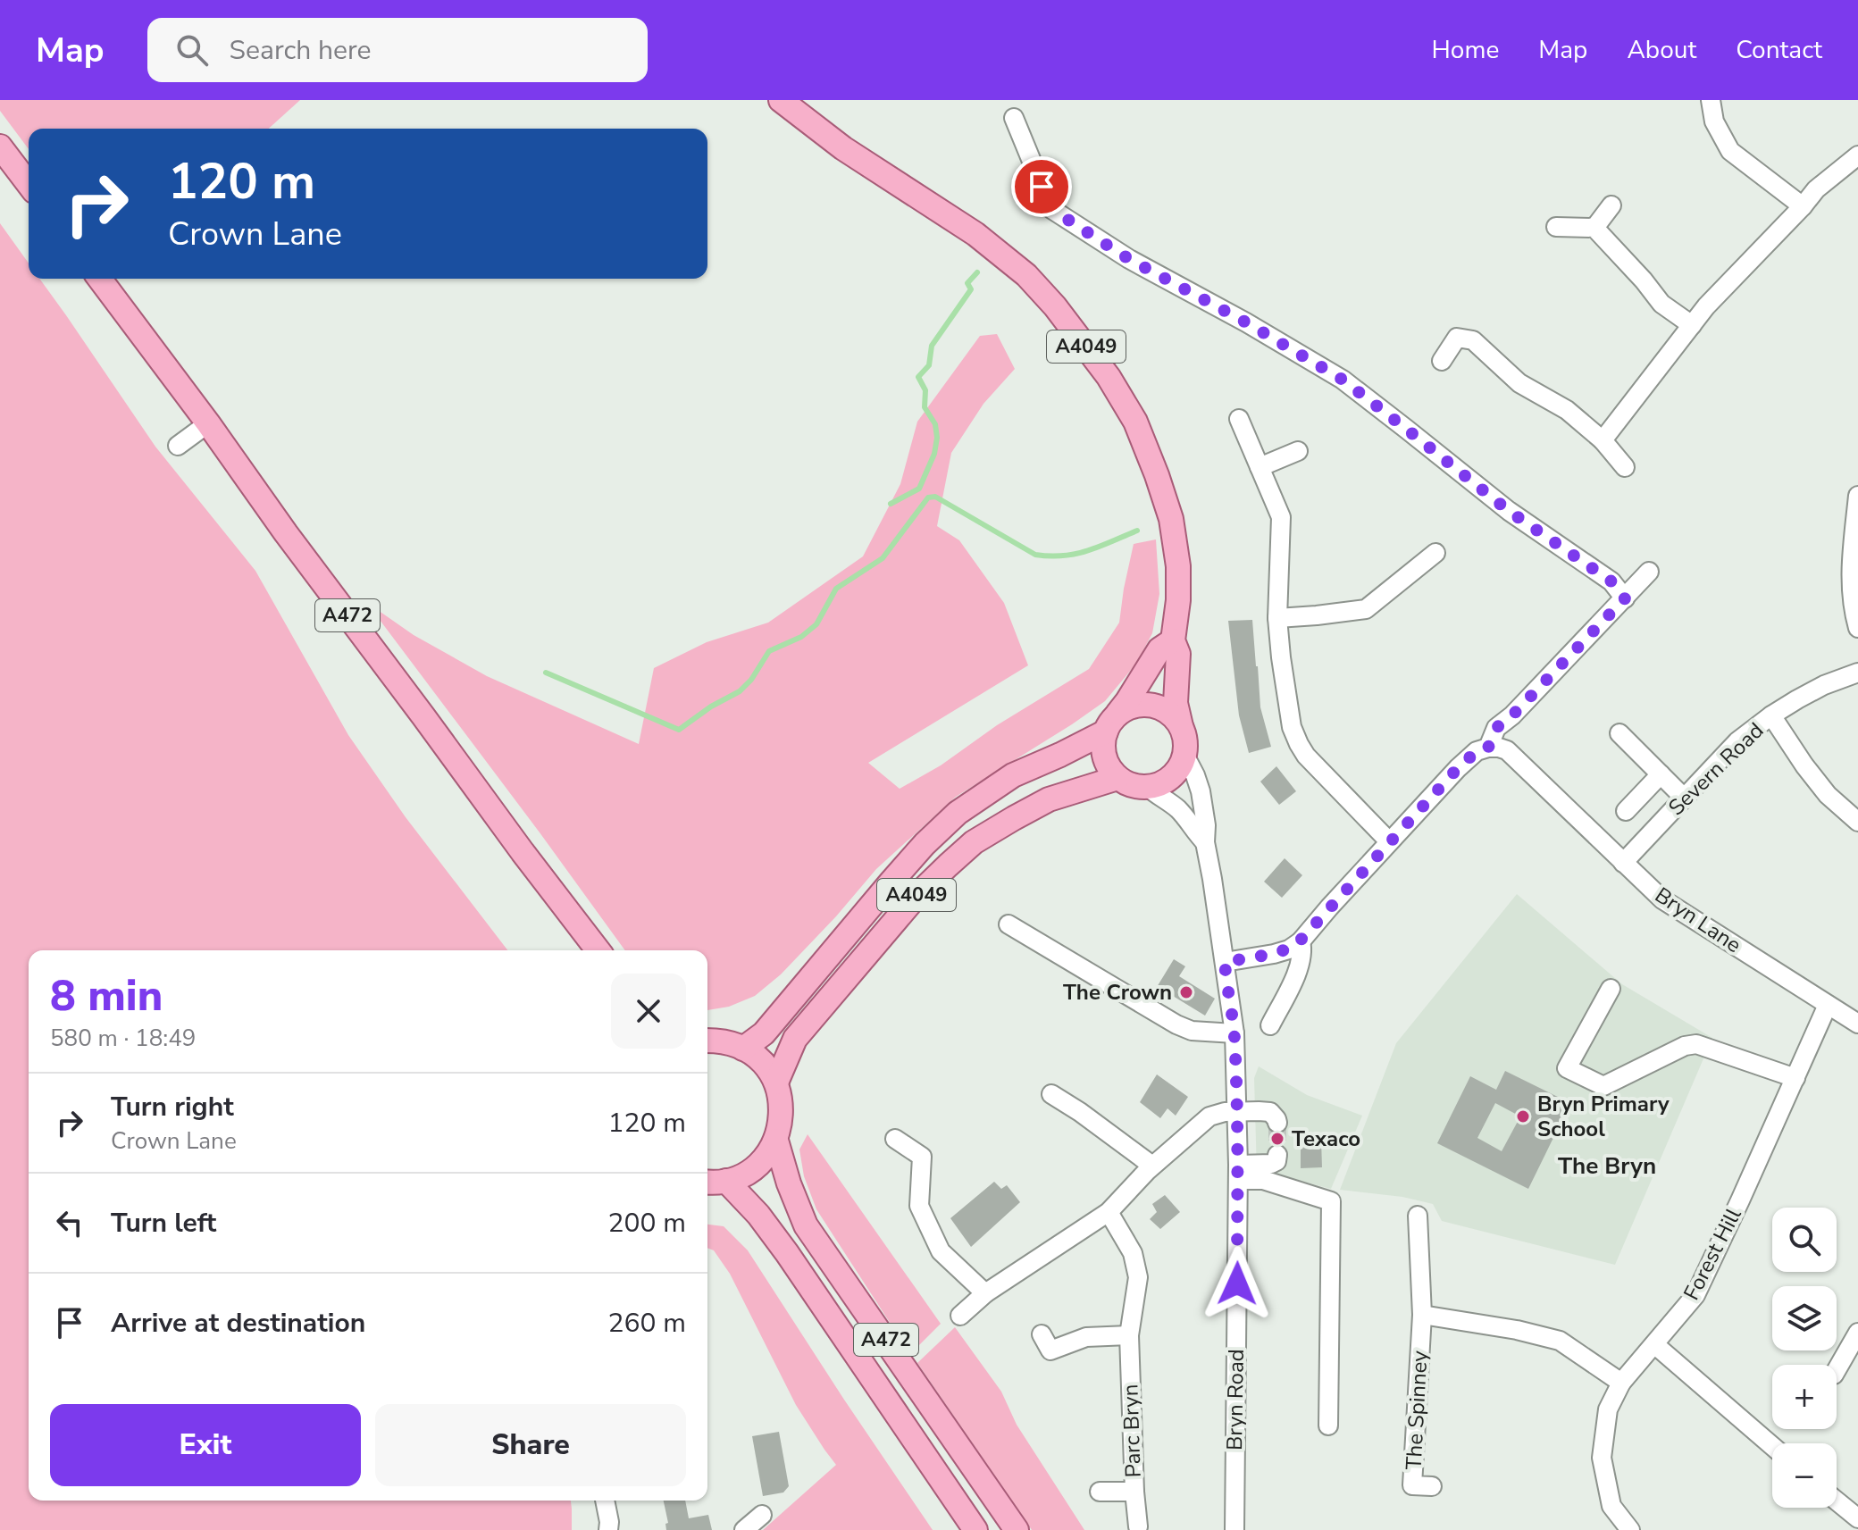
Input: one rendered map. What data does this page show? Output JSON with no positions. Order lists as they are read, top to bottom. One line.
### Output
{"streets":{"main road":["A4049","A472"],"street":["Severn Road","Bryn Lane","Forest Hill","Bryn Road","The Spinney","Parc Bryn"]},"crossings":[["A4049","Bryn Road"],["Severn Road","Bryn Lane"],["Bryn Lane","Forest Hill"]],"districts":["The Bryn"],"places":["The Crown","Bryn Primary School","Texaco"],"page":{"header":"Map","search":"Search here","nav":["Home","Map","About","Contact"],"turn":["120 m","Crown Lane"],"heading":["8 min","580 m · 18:49"],"list":[{"name":"Turn right","note":"Crown Lane","value":"120 m"},{"name":"Turn left","value":"200 m"},{"name":"Arrive at destination","value":"260 m"}],"map_buttons":["+","−"],"buttons":["Exit","Share"]}}
